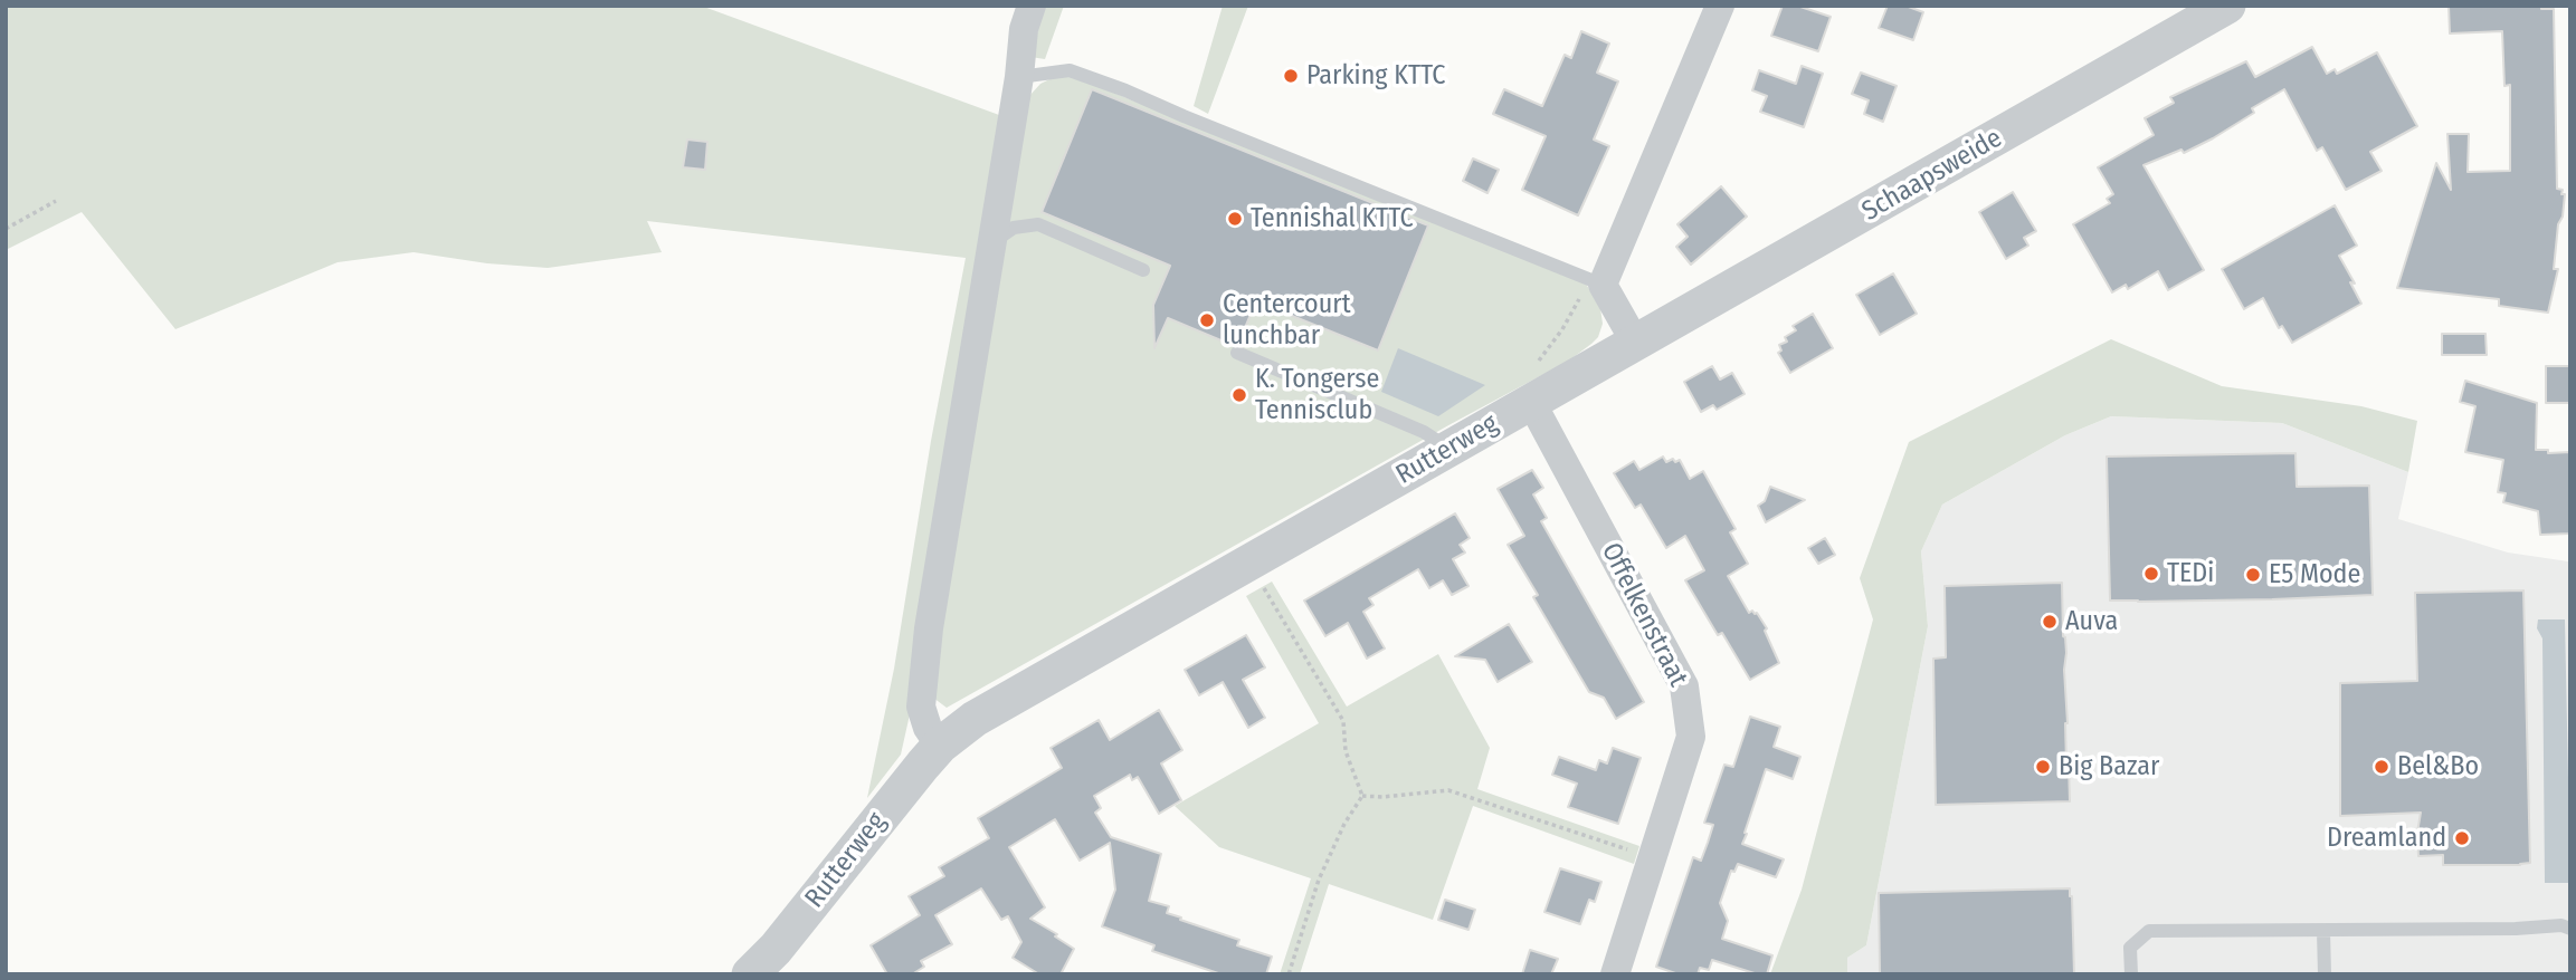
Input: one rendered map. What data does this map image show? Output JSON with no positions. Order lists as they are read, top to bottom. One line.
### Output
{"streets":{"street":["Schaapsweide","Rutterweg","Offelkenstraat"]},"crossings":[["Schaapsweide","Rutterweg"],["Rutterweg","Offelkenstraat"]],"places":["Parking KTTC","Tennishal KTTC","Centercourt lunchbar","K. Tongerse Tennisclub","TEDi","E5 Mode","Auva","Big Bazar","Bel&Bo","Dreamland"]}
